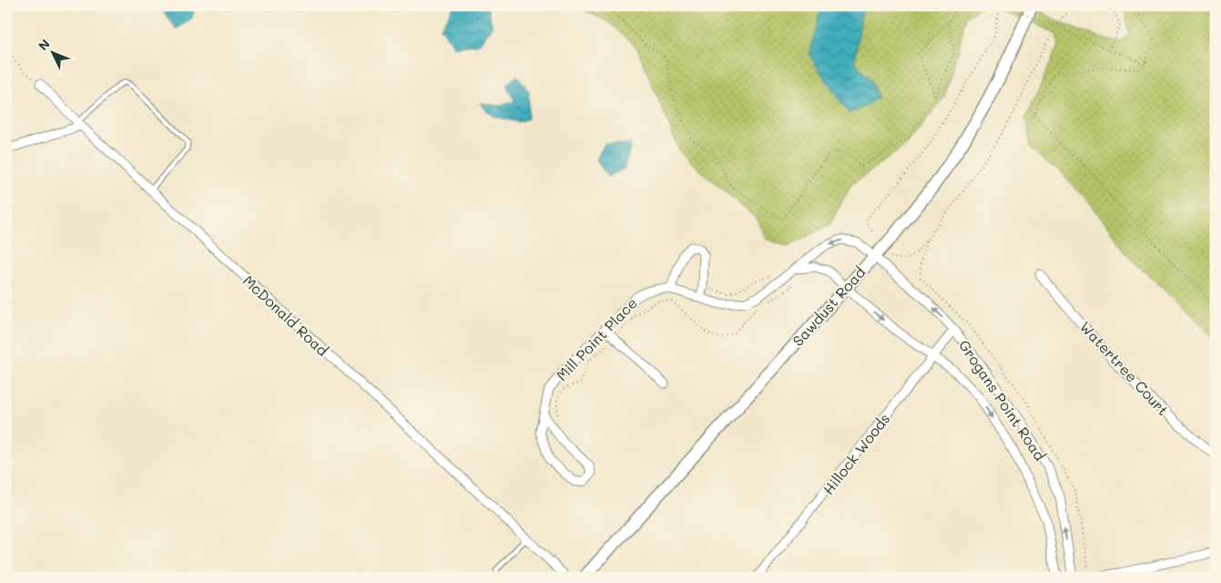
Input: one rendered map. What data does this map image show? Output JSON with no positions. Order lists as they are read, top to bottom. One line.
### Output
{"streets":{"street":["Sawdust Road","McDonald Road","Mill Point Place","Watertree Court","Grogans Point Road","Hillock Woods"]},"crossings":[["Sawdust Road","Mill Point Place"],["Sawdust Road","Grogans Point Road"],["Mill Point Place","Grogans Point Road"],["Grogans Point Road","Hillock Woods"]],"north":"top left"}
